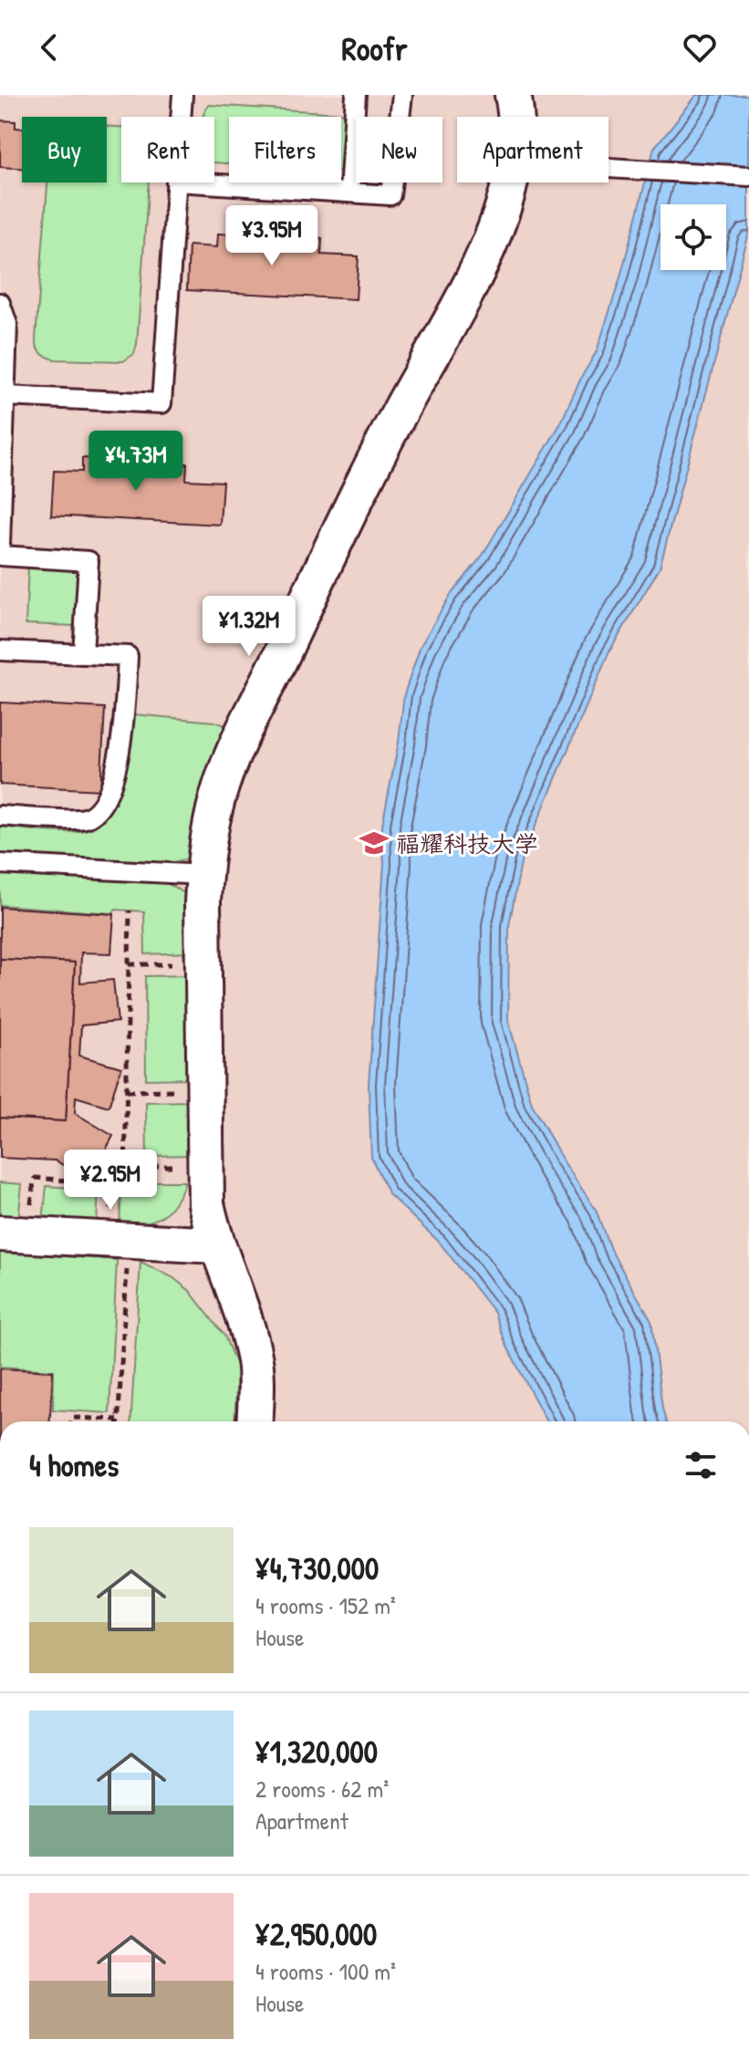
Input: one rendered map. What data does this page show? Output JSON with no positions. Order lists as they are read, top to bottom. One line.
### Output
{"places":{"school or university":["福耀科技大学"]},"page":{"header":"Roofr","chip":["Buy","Rent","Filters","New","Apartment"],"price":["¥3.95M","¥4.73M","¥1.32M","¥2.95M"],"heading":"4 homes","list":[{"name":"¥4,730,000","note":"4 rooms · 152 m² · House"},{"name":"¥1,320,000","note":"2 rooms · 62 m² · Apartment"},{"name":"¥2,950,000","note":"4 rooms · 100 m² · House"}]}}
